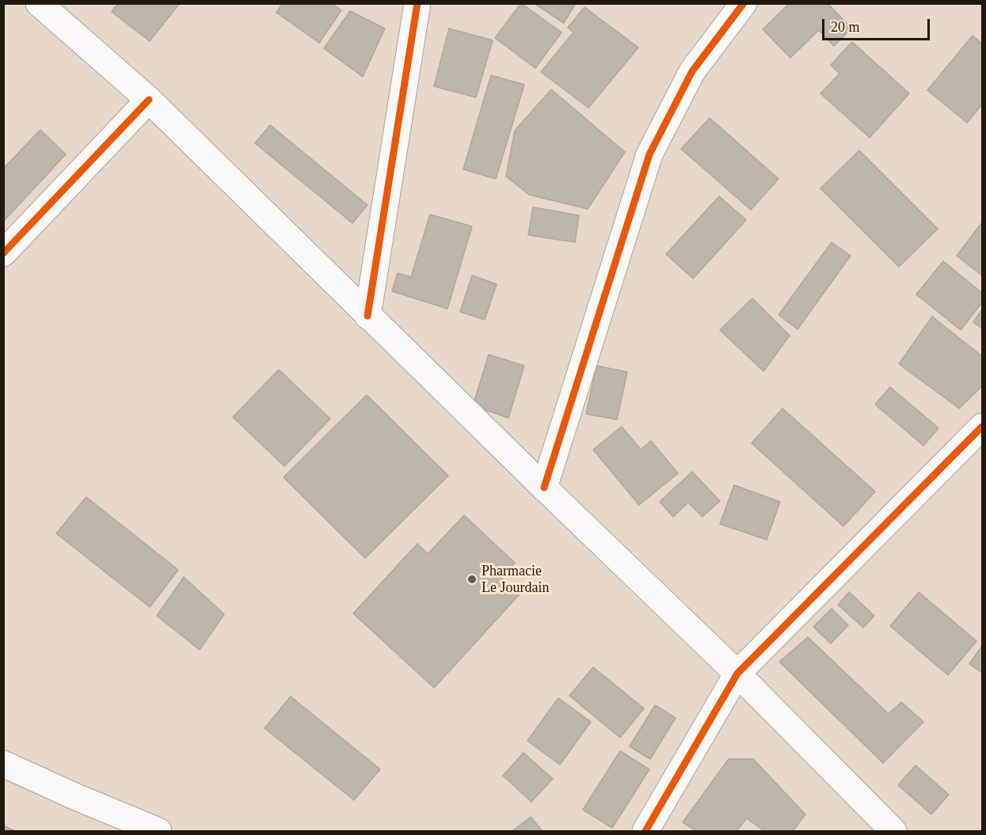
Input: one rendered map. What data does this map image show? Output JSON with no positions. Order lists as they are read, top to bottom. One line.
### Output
{"places":["Pharmacie Le Jourdain"],"scale_bar":"20 m"}
